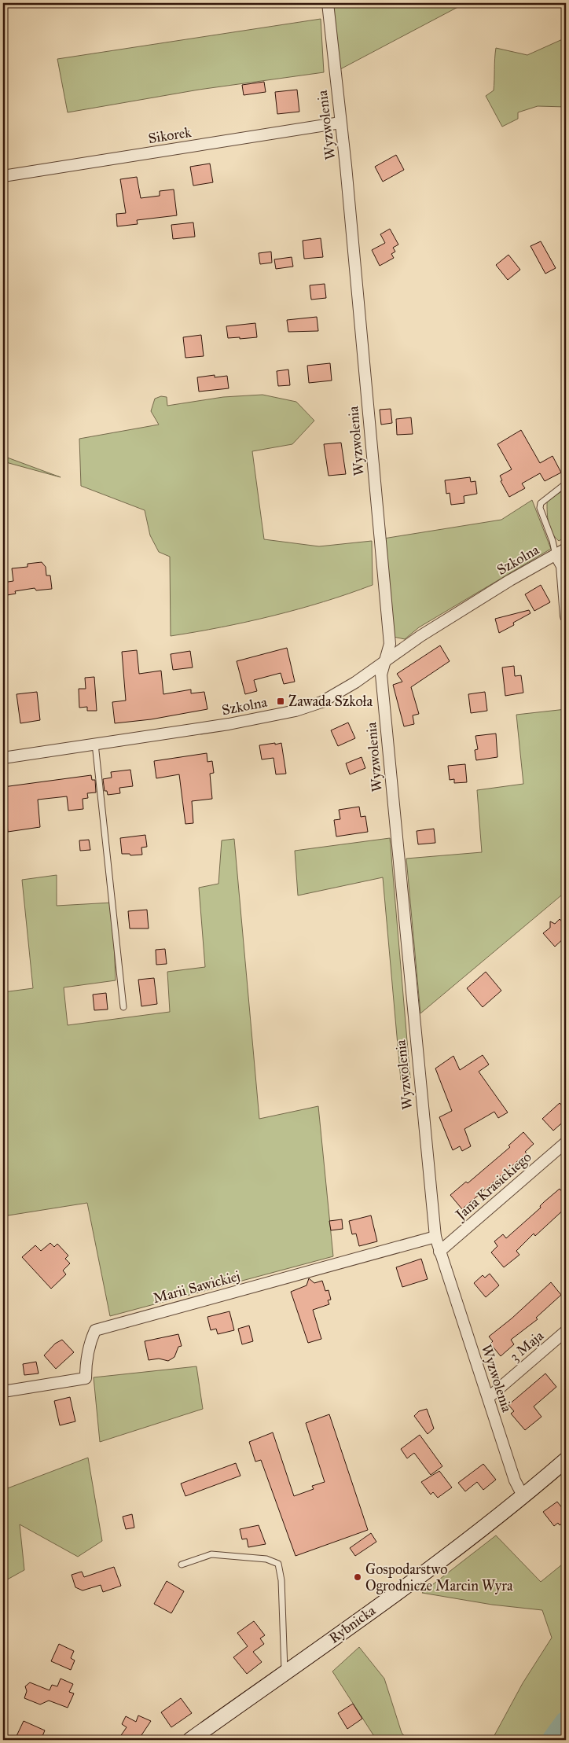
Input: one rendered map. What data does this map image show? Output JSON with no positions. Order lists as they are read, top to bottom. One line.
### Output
{"streets":{"main road":["Rybnicka"],"street":["Wyzwolenia","Sikorek","Szkolna","Jana Krasickiego","Marii Sawickiej","3 Maja"]},"crossings":[["Wyzwolenia","Sikorek"],["Wyzwolenia","Szkolna"],["Wyzwolenia","Jana Krasickiego"],["Wyzwolenia","Marii Sawickiej"],["Wyzwolenia","3 Maja"],["Wyzwolenia","Rybnicka"]],"places":{"transit":["Zawada Szkoła"],"other":["Gospodarstwo Ogrodnicze Marcin Wyra"]}}
